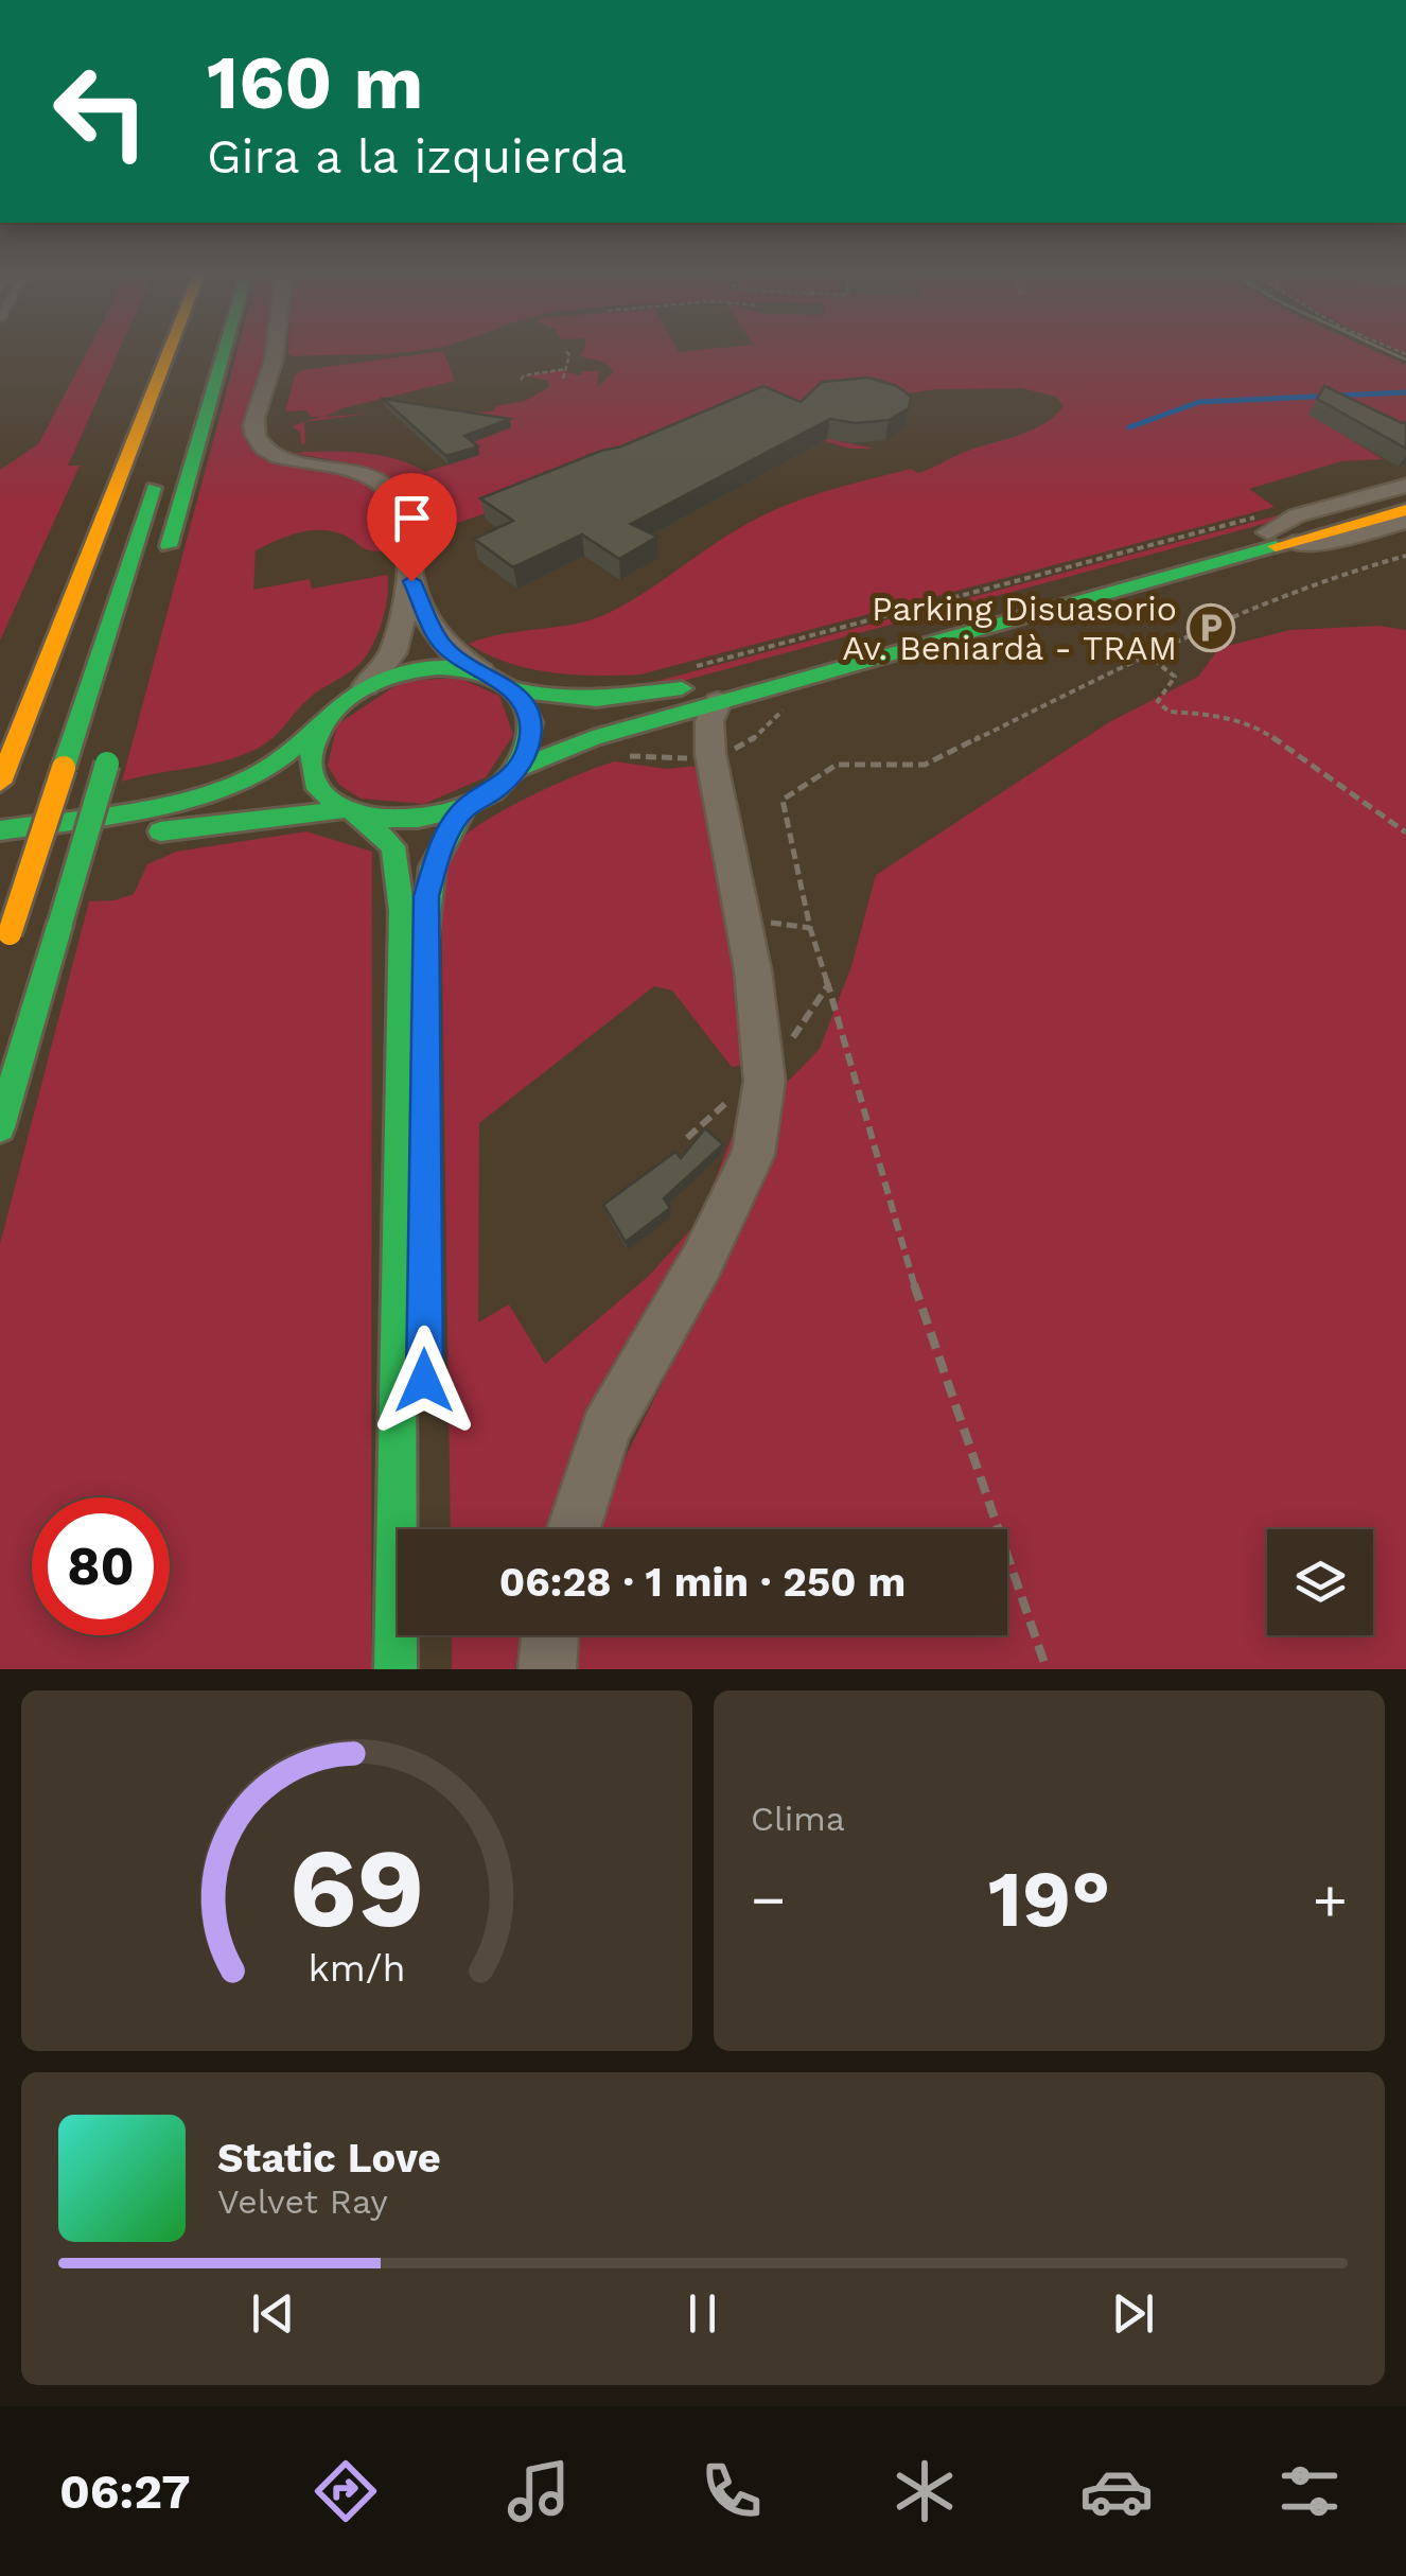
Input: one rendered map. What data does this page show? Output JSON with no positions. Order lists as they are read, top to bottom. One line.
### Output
{"places":{"parking":["Parking Disuasorio Av. Beniardà - TRAM"]},"page":{"turn":["160 m","Gira a la izquierda"],"limit":"80","trip":"06:28 · 1 min · 250 m","tile":"Clima","heat":["−","19°","+"],"song":["Static Love","Velvet Ray"],"tabs":"06:27","gauge":["69","km/h"]}}
